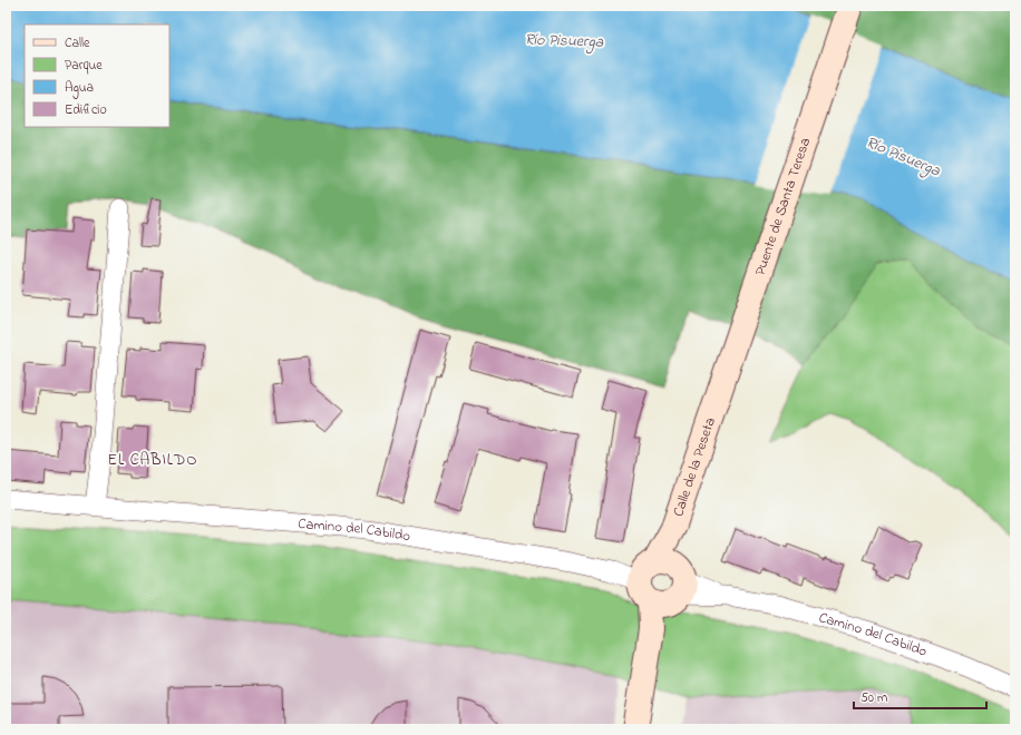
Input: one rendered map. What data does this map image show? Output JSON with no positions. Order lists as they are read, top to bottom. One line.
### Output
{"streets":{"main road":["Puente de Santa Teresa","Calle de la Peseta"],"street":["Camino del Cabildo"]},"crossings":[["Puente de Santa Teresa","Calle de la Peseta"],["Calle de la Peseta","Camino del Cabildo"]],"districts":["EL CABILDO"],"water":["Río Pisuerga"],"legend":["Calle","Parque","Agua","Edificio"],"scale_bar":"50 m"}
